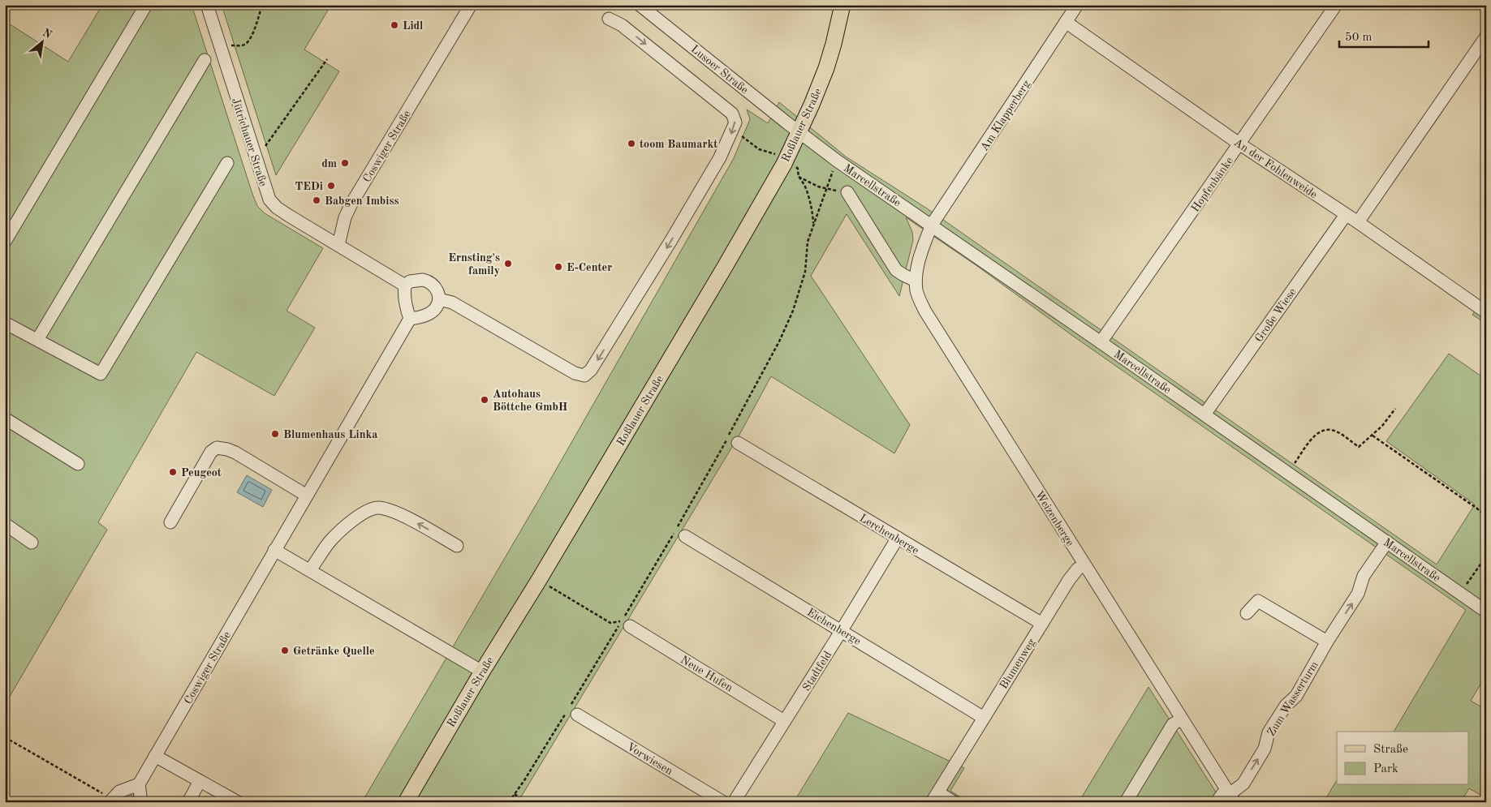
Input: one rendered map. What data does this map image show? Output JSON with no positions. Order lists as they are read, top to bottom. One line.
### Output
{"streets":{"main road":["Roßlauer Straße"],"street":["Lusoer Straße","Am Klapperberg","Jütrichauer Straße","Coswiger Straße","An der Fohlenweide","Hopfenbänke","Marcellstraße","Große Wiese","Weizenberge","Lerchenberge","Eichenberge","Blumenweg","Stadtfeld","Neue Hufen","Zum Wasserturm","Vorwiesen"]},"crossings":[["Lusoer Straße","Roßlauer Straße"],["Lusoer Straße","Marcellstraße"],["Am Klapperberg","An der Fohlenweide"],["Am Klapperberg","Marcellstraße"],["Am Klapperberg","Weizenberge"],["Roßlauer Straße","Marcellstraße"],["Jütrichauer Straße","Coswiger Straße"],["An der Fohlenweide","Hopfenbänke"],["An der Fohlenweide","Große Wiese"],["Hopfenbänke","Marcellstraße"],["Marcellstraße","Große Wiese"],["Marcellstraße","Weizenberge"],["Marcellstraße","Zum Wasserturm"],["Weizenberge","Blumenweg"],["Weizenberge","Zum Wasserturm"],["Lerchenberge","Blumenweg"],["Lerchenberge","Stadtfeld"],["Eichenberge","Blumenweg"],["Eichenberge","Stadtfeld"],["Stadtfeld","Neue Hufen"]],"one_way":["Zum Wasserturm"],"places":["Lidl","toom Baumarkt","dm","TEDi","Babgen Imbiss","Ernsting's family","E-Center","Autohaus Böttche GmbH","Blumenhaus Linka","Peugeot","Getränke Quelle"],"legend":["Straße","Park"],"scale_bar":"50 m","north":"top right"}
